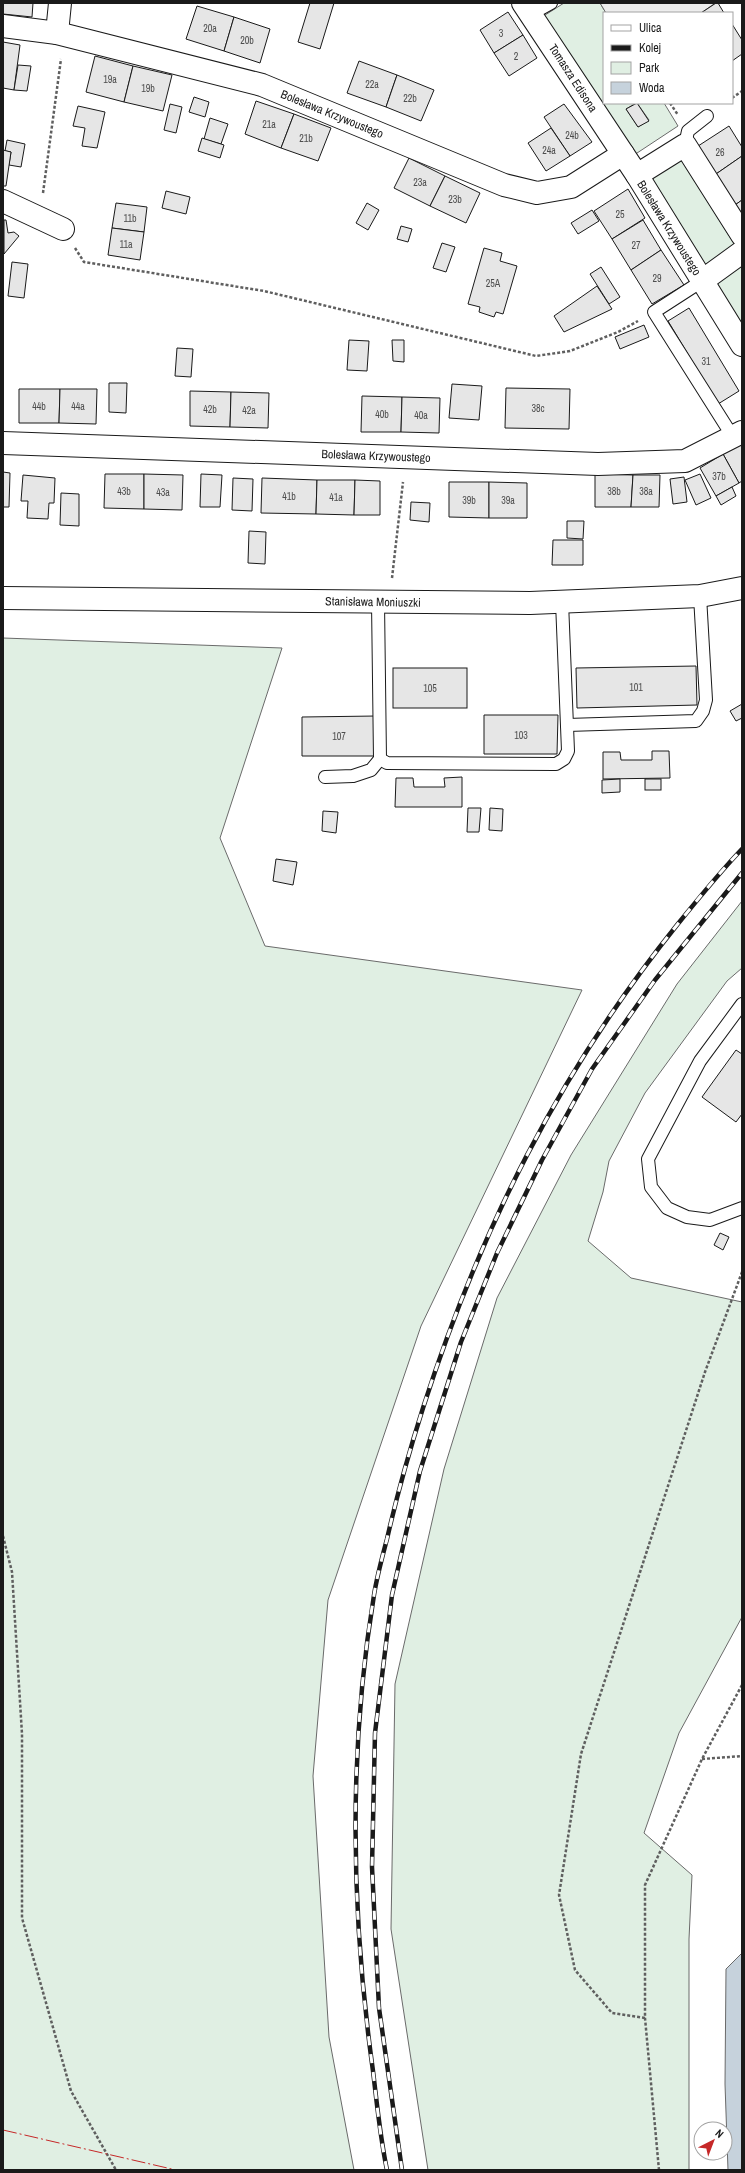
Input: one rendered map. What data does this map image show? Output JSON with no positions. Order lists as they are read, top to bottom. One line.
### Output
{"streets":{"street":["Tomasza Edisona","Bolesława Krzywoustego","Stanisława Moniuszki"]},"crossings":[["Tomasza Edisona","Bolesława Krzywoustego"]],"house_numbers":["20a","3","20b","2","19a","22a","19b","22b","21a","24b","21b","24a","26","23a","23b","25","11b","11a","27","29","25A","31","44b","44a","38c","42b","42a","40b","40a","37b","43b","38b","38a","43a","41b","41a","39b","39a","101","105","103","107"],"legend":["Ulica","Kolej","Park","Woda"],"north":"top right"}
